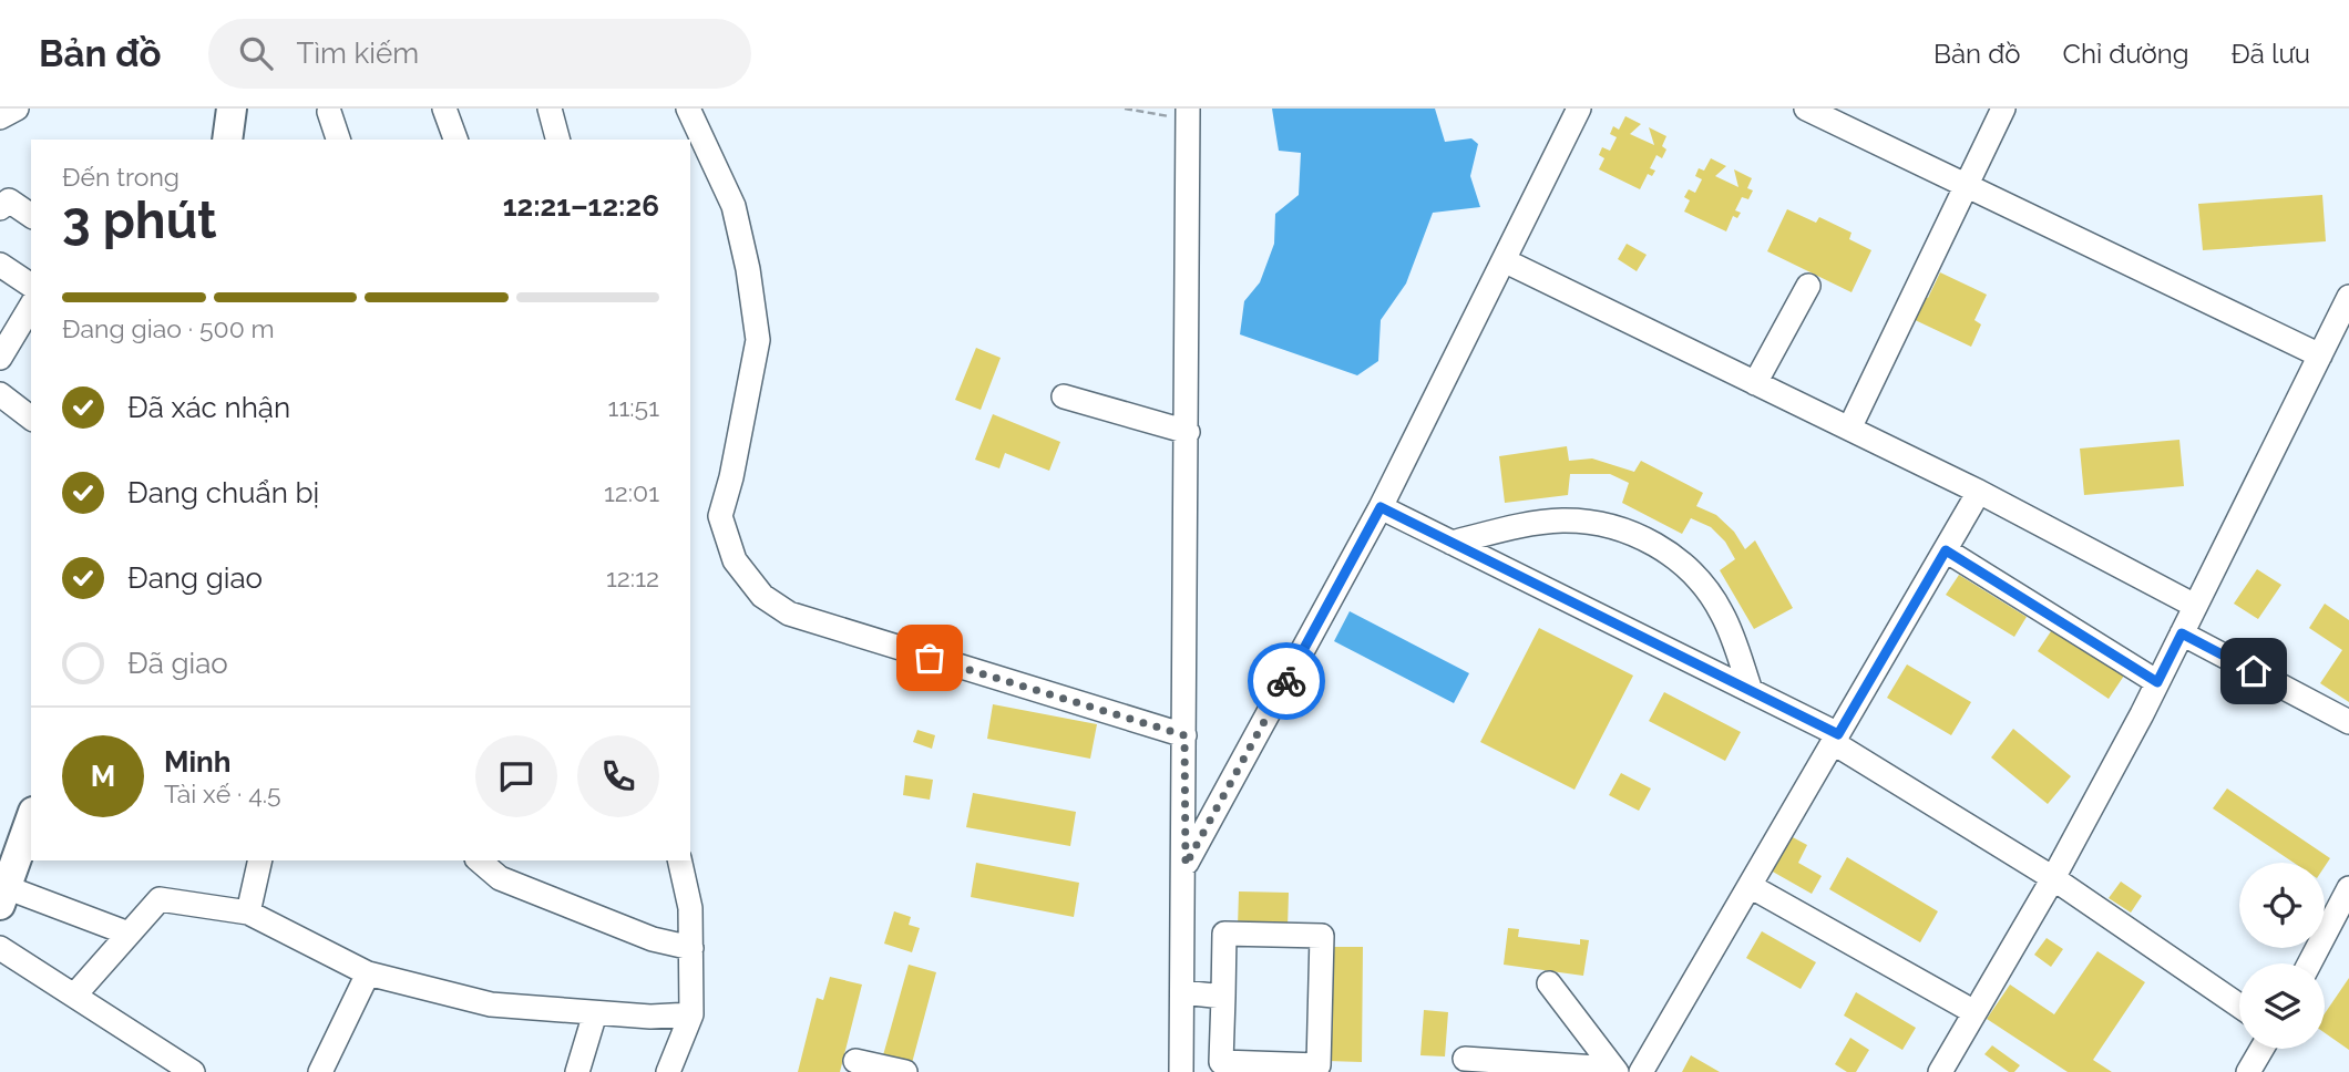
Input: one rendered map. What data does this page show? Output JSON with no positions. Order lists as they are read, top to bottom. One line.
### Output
{"page":{"header":"Bản đồ","search":"Tìm kiếm","nav":["Bản đồ","Chỉ đường","Đã lưu"],"heading":["3 phút","Đến trong","12:21–12:26"],"panel":["Minh","Tài xế · 4.5"],"bar":"Đang giao · 500 m","list":[["Đã xác nhận","11:51"],["Đang chuẩn bị","12:01"],["Đang giao","12:12"],"Đã giao"],"round":"M"}}
